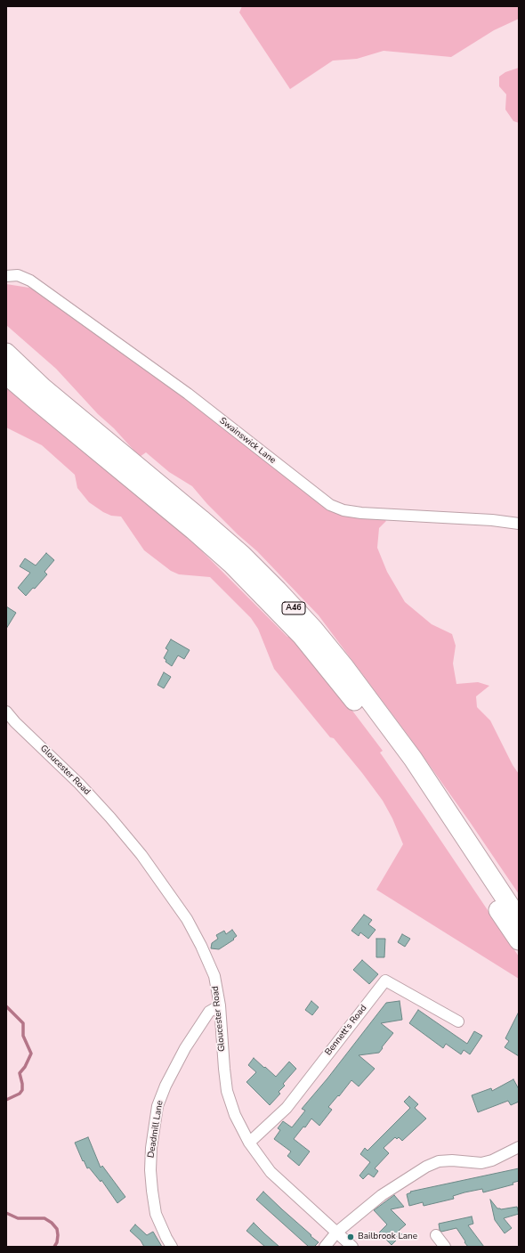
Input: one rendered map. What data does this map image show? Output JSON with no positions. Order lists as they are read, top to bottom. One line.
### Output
{"streets":{"highway":["A46"],"street":["Swainswick Lane","Gloucester Road","Bennett's Road","Deadmill Lane"]},"crossings":[["Gloucester Road","Bennett's Road"],["Gloucester Road","Deadmill Lane"]],"places":["Bailbrook Lane"]}
